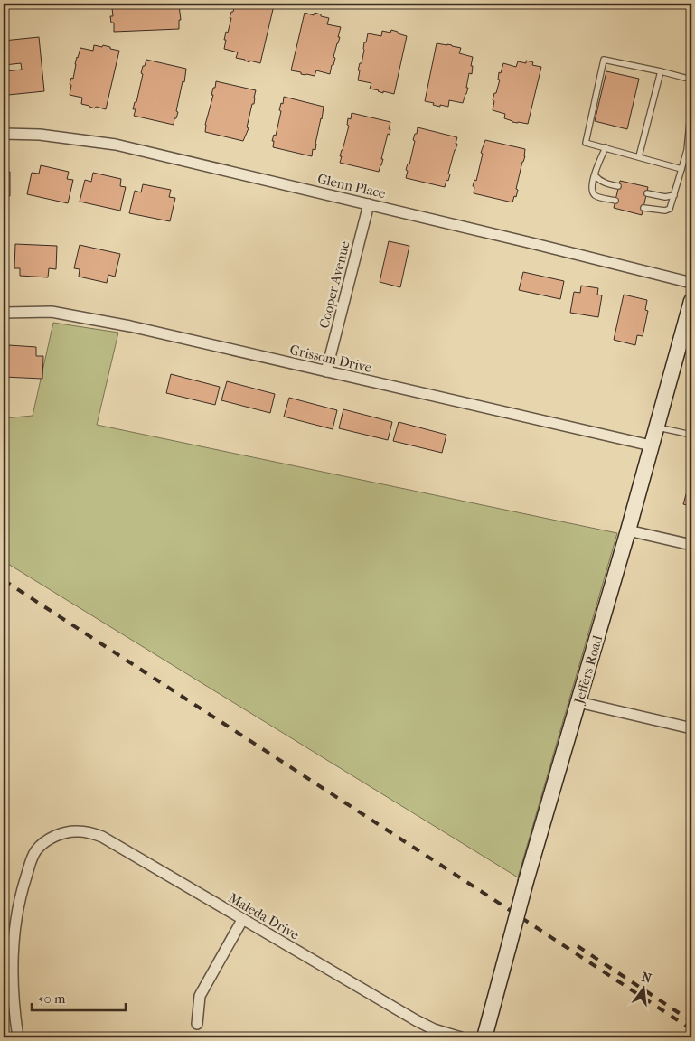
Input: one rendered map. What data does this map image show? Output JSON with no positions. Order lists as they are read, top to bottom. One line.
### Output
{"streets":{"main road":["Jeffers Road"],"street":["Glenn Place","Cooper Avenue","Grissom Drive","Maleda Drive"]},"crossings":[["Glenn Place","Cooper Avenue"],["Cooper Avenue","Grissom Drive"],["Grissom Drive","Jeffers Road"]],"scale_bar":"50 m","north":"top"}
